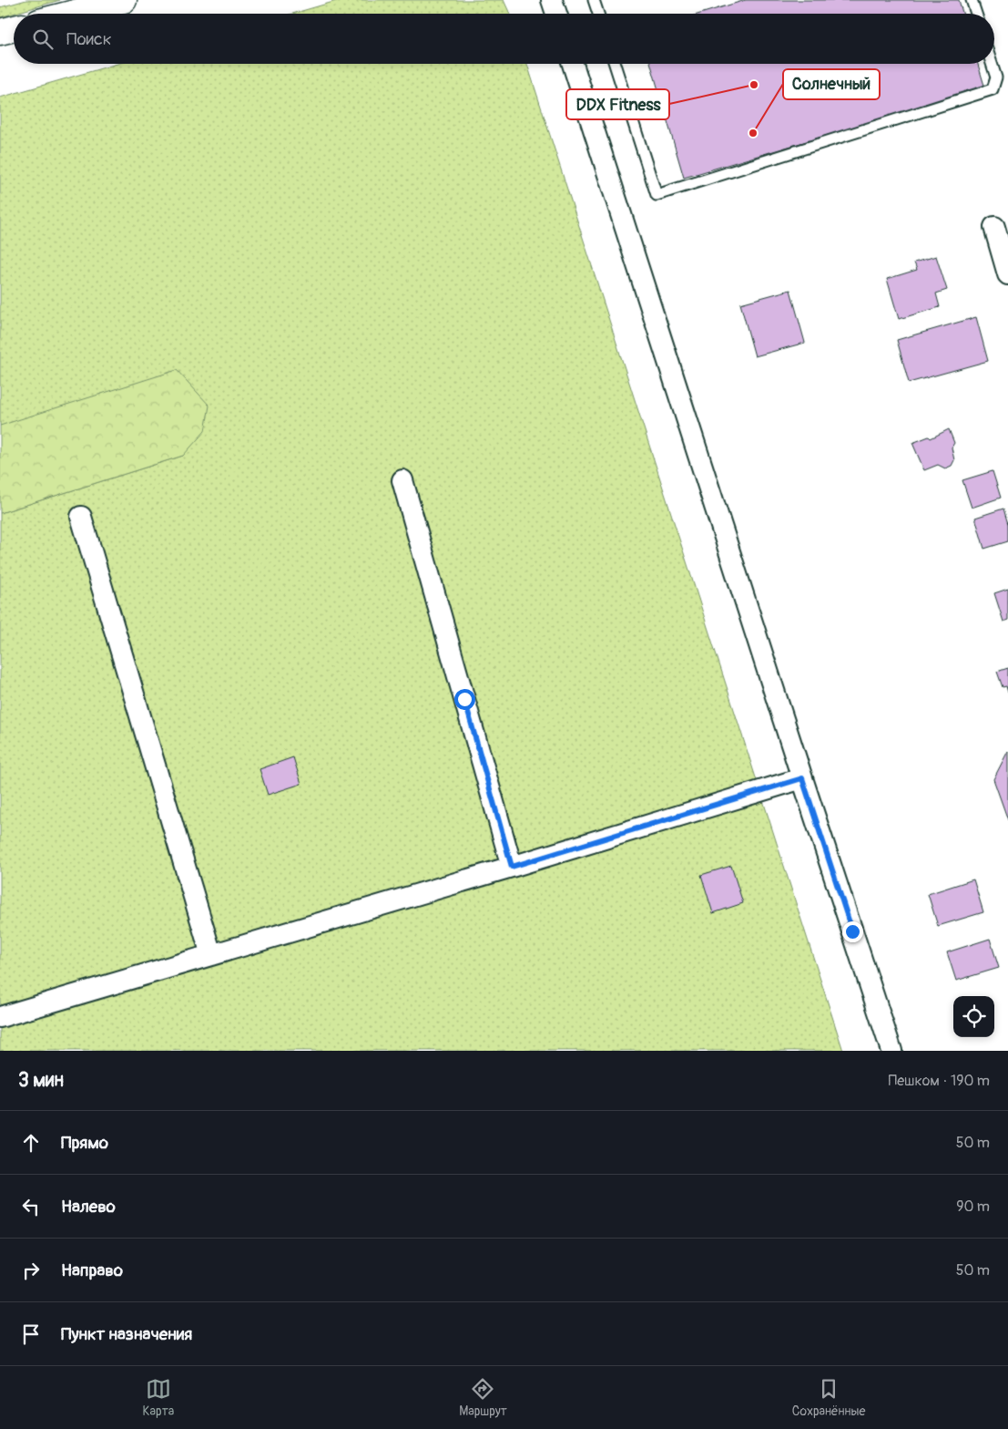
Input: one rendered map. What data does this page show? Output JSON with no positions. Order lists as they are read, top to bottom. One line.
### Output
{"places":["DDX Fitness","Солнечный"],"page":{"search":"Поиск","heading":["3 мин","Пешком · 190 m"],"list":[["Прямо","50 m"],["Налево","90 m"],["Направо","50 m"],"Пункт назначения"],"nav":["Карта","Маршрут","Сохранённые"]}}
